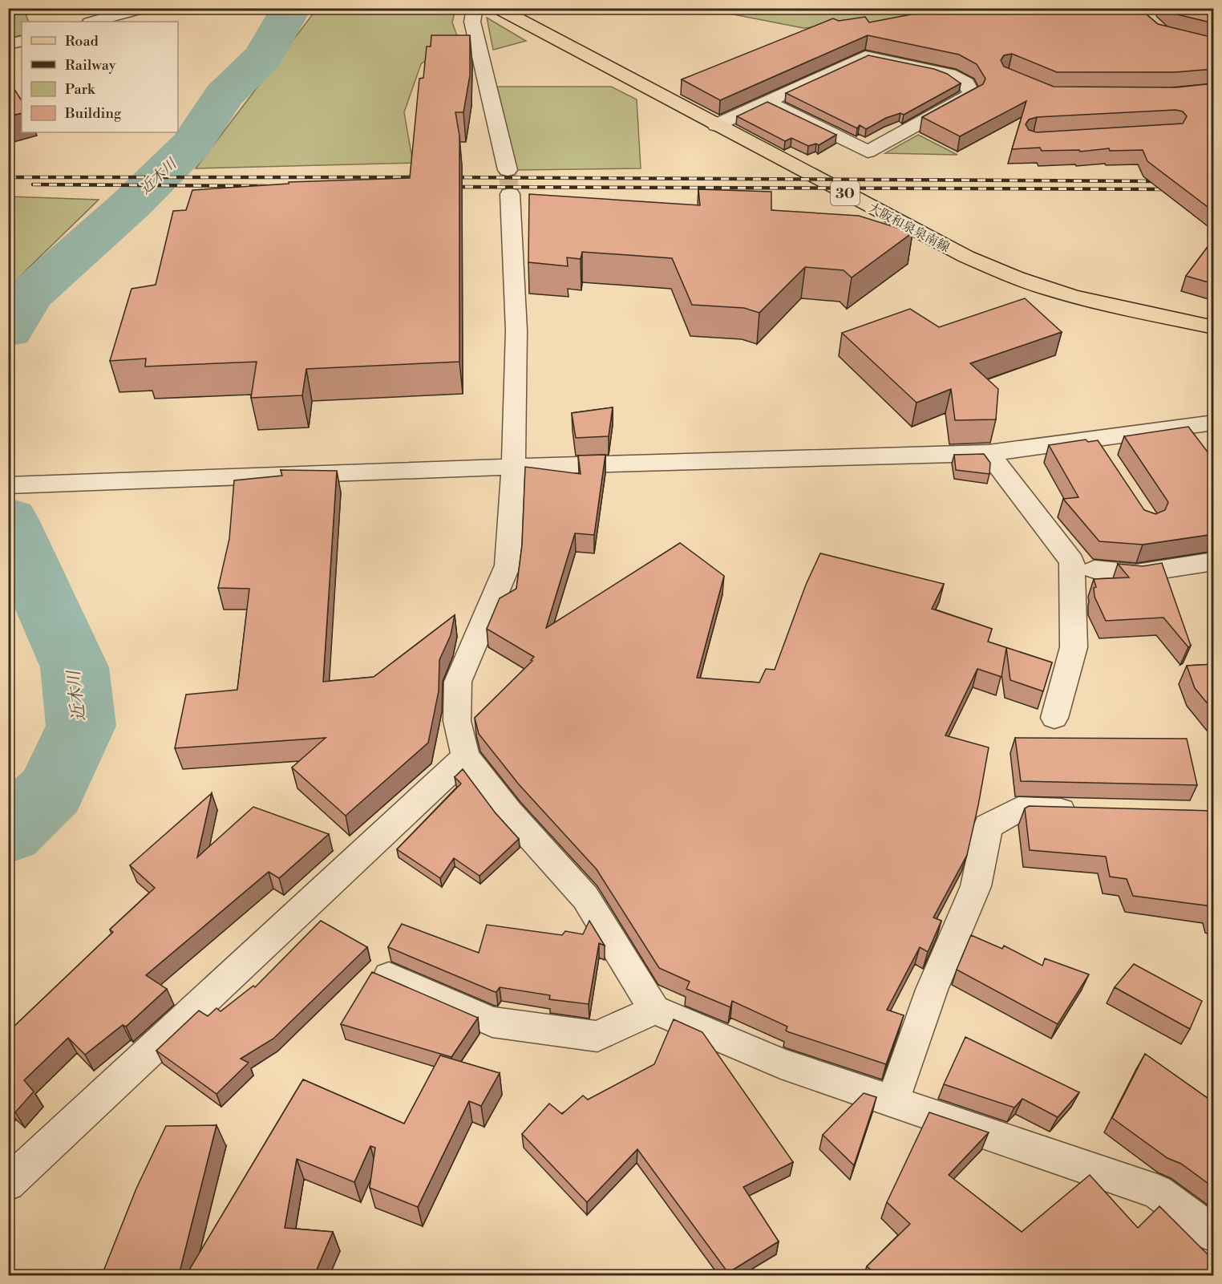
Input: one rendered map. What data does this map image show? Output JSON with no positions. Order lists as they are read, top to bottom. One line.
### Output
{"streets":{"main road":["30","大阪和泉泉南線"]},"water":["近木川"],"legend":["Road","Railway","Park","Building"]}
